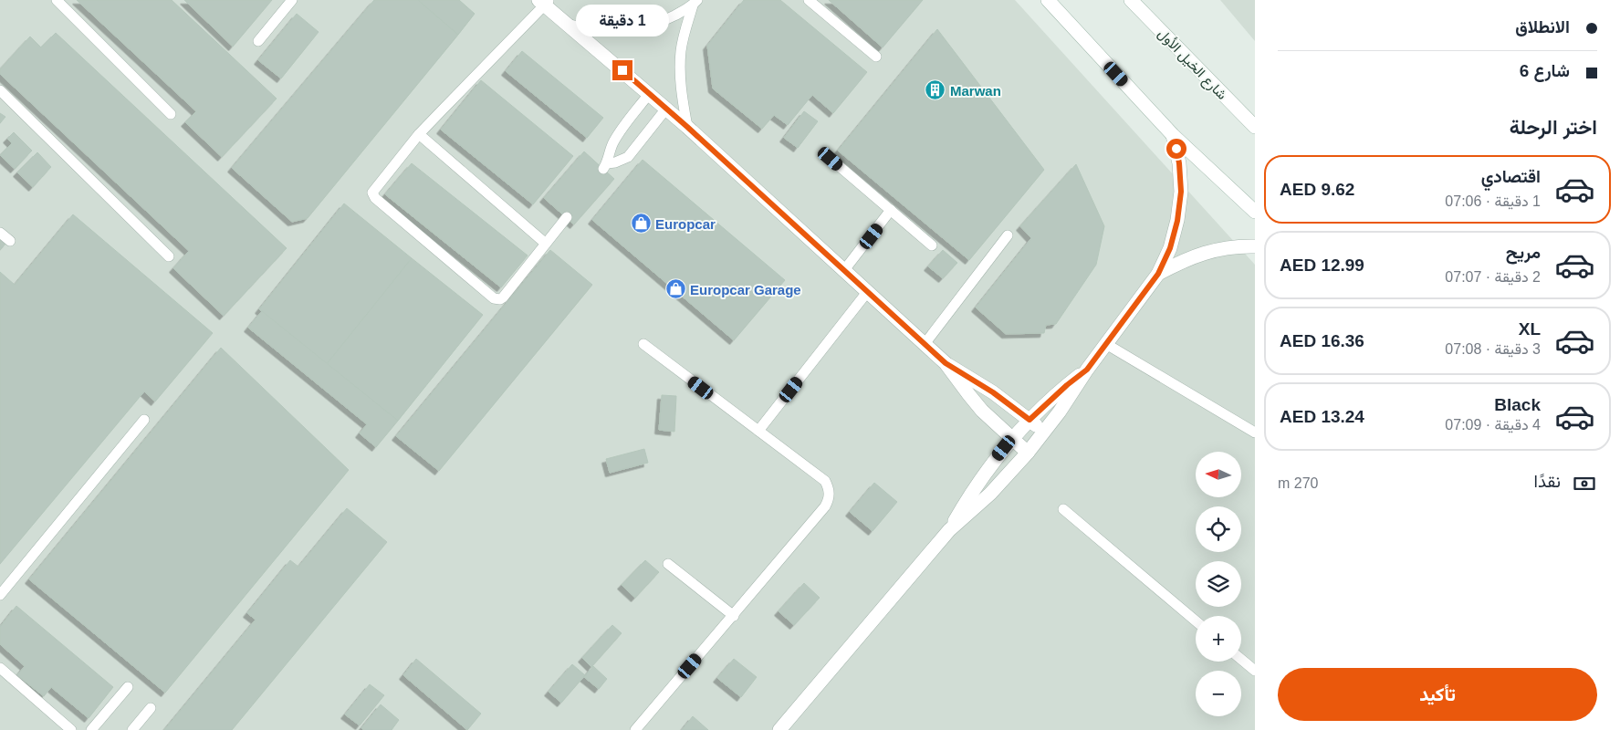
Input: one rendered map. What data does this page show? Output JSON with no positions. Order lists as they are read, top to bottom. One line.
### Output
{"streets":{"street":["شارع الخيل الأول"]},"places":{"building":["Marwan"],"shop":["Europcar","Europcar Garage"]},"north":"left","page":{"banner":["الانطلاق","شارع 6"],"bubble":"1 دقيقة","heading":"اختر الرحلة","list":[{"name":"اقتصادي","note":"1 دقيقة · 07:06","value":"AED 9.62"},{"name":"مريح","note":"2 دقيقة · 07:07","value":"AED 12.99"},{"name":"XL","note":"3 دقيقة · 07:08","value":"AED 16.36"},{"name":"Black","note":"4 دقيقة · 07:09","value":"AED 13.24"}],"map_buttons":["+","−"],"pay":["نقدًا","270 m"],"buttons":"تأكيد"}}
